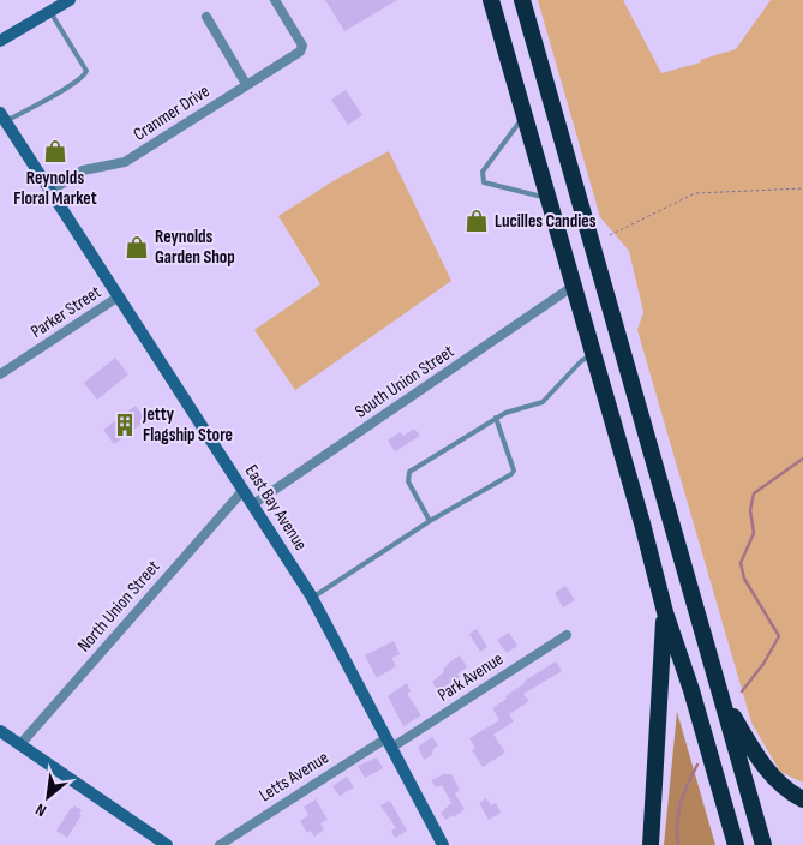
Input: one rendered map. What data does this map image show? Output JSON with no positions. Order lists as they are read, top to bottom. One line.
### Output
{"streets":{"street":["Cranmer Drive","Parker Street","South Union Street","East Bay Avenue","North Union Street","Park Avenue","Letts Avenue"]},"crossings":[["Cranmer Drive","East Bay Avenue"],["Parker Street","East Bay Avenue"],["South Union Street","East Bay Avenue"],["East Bay Avenue","North Union Street"],["East Bay Avenue","Park Avenue"],["East Bay Avenue","Letts Avenue"],["Park Avenue","Letts Avenue"]],"places":{"shop":["Reynolds Floral Market","Lucilles Candies","Reynolds Garden Shop"],"building":["Jetty Flagship Store"]},"north":"bottom left"}
